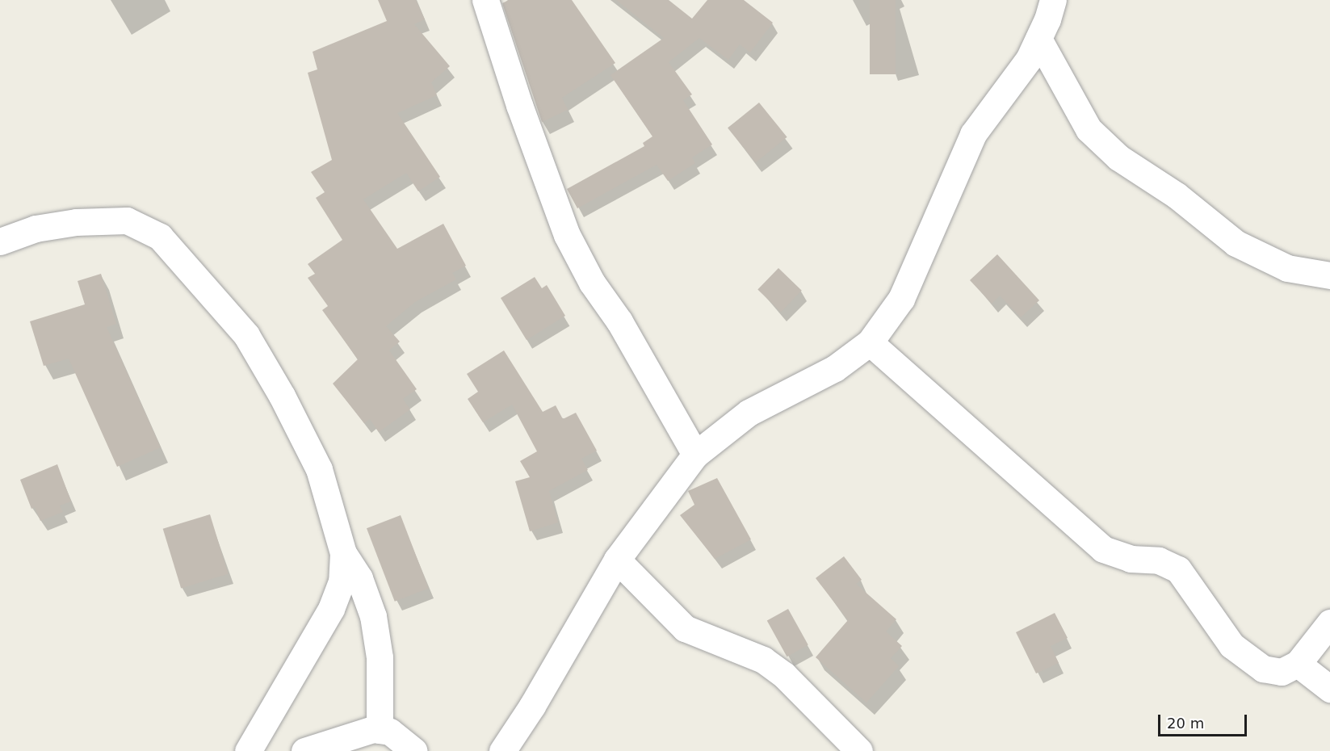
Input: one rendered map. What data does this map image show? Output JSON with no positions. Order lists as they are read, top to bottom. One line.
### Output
{"scale_bar":"20 m"}
